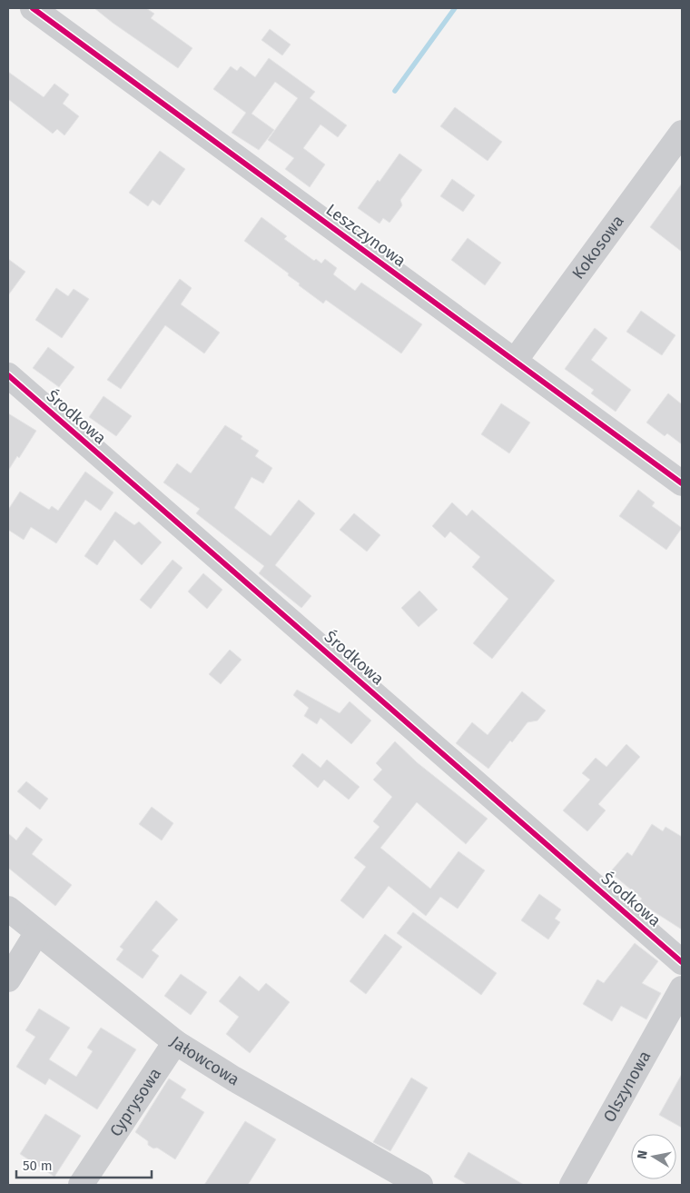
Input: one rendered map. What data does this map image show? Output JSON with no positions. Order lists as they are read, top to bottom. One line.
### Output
{"streets":{"street":["Leszczynowa","Kokosowa","Środkowa","Jałowcowa","Olszynowa","Cyprysowa"]},"crossings":[["Leszczynowa","Kokosowa"],["Jałowcowa","Cyprysowa"]],"scale_bar":"50 m","north":"left"}
